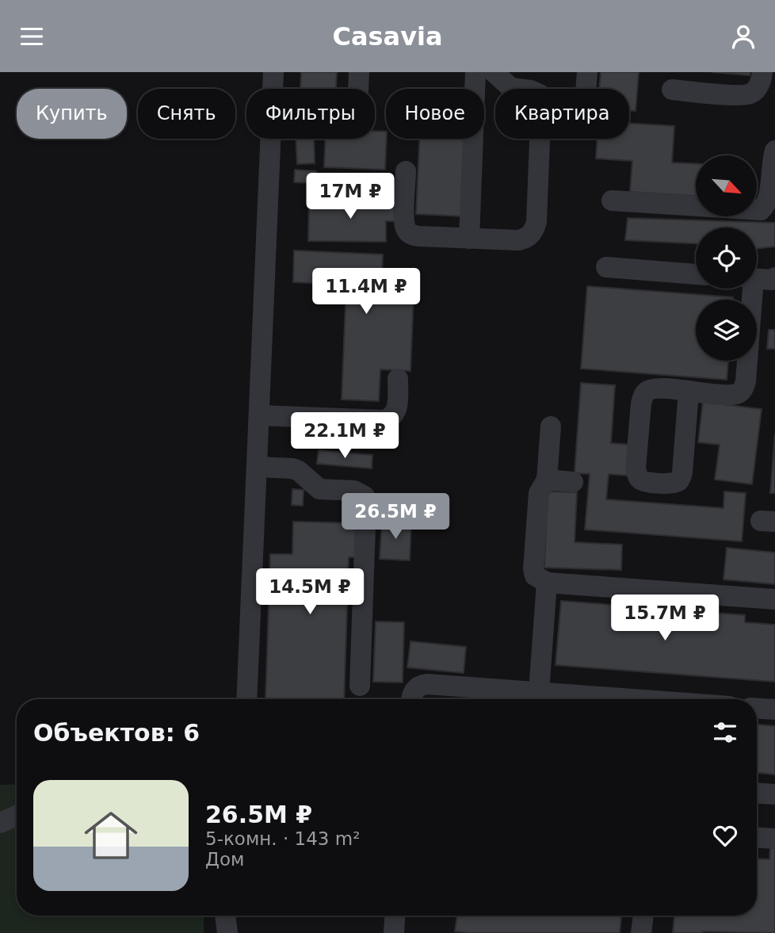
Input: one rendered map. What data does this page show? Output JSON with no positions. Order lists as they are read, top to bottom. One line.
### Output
{"north":"bottom right","page":{"header":"Casavia","chip":["Купить","Снять","Фильтры","Новое","Квартира"],"price":["17M ₽","11.4M ₽","22.1M ₽","26.5M ₽","14.5M ₽","15.7M ₽"],"heading":"Объектов: 6","list":[{"name":"26.5M ₽","note":"5-комн. · 143 m² · Дом"}]}}
